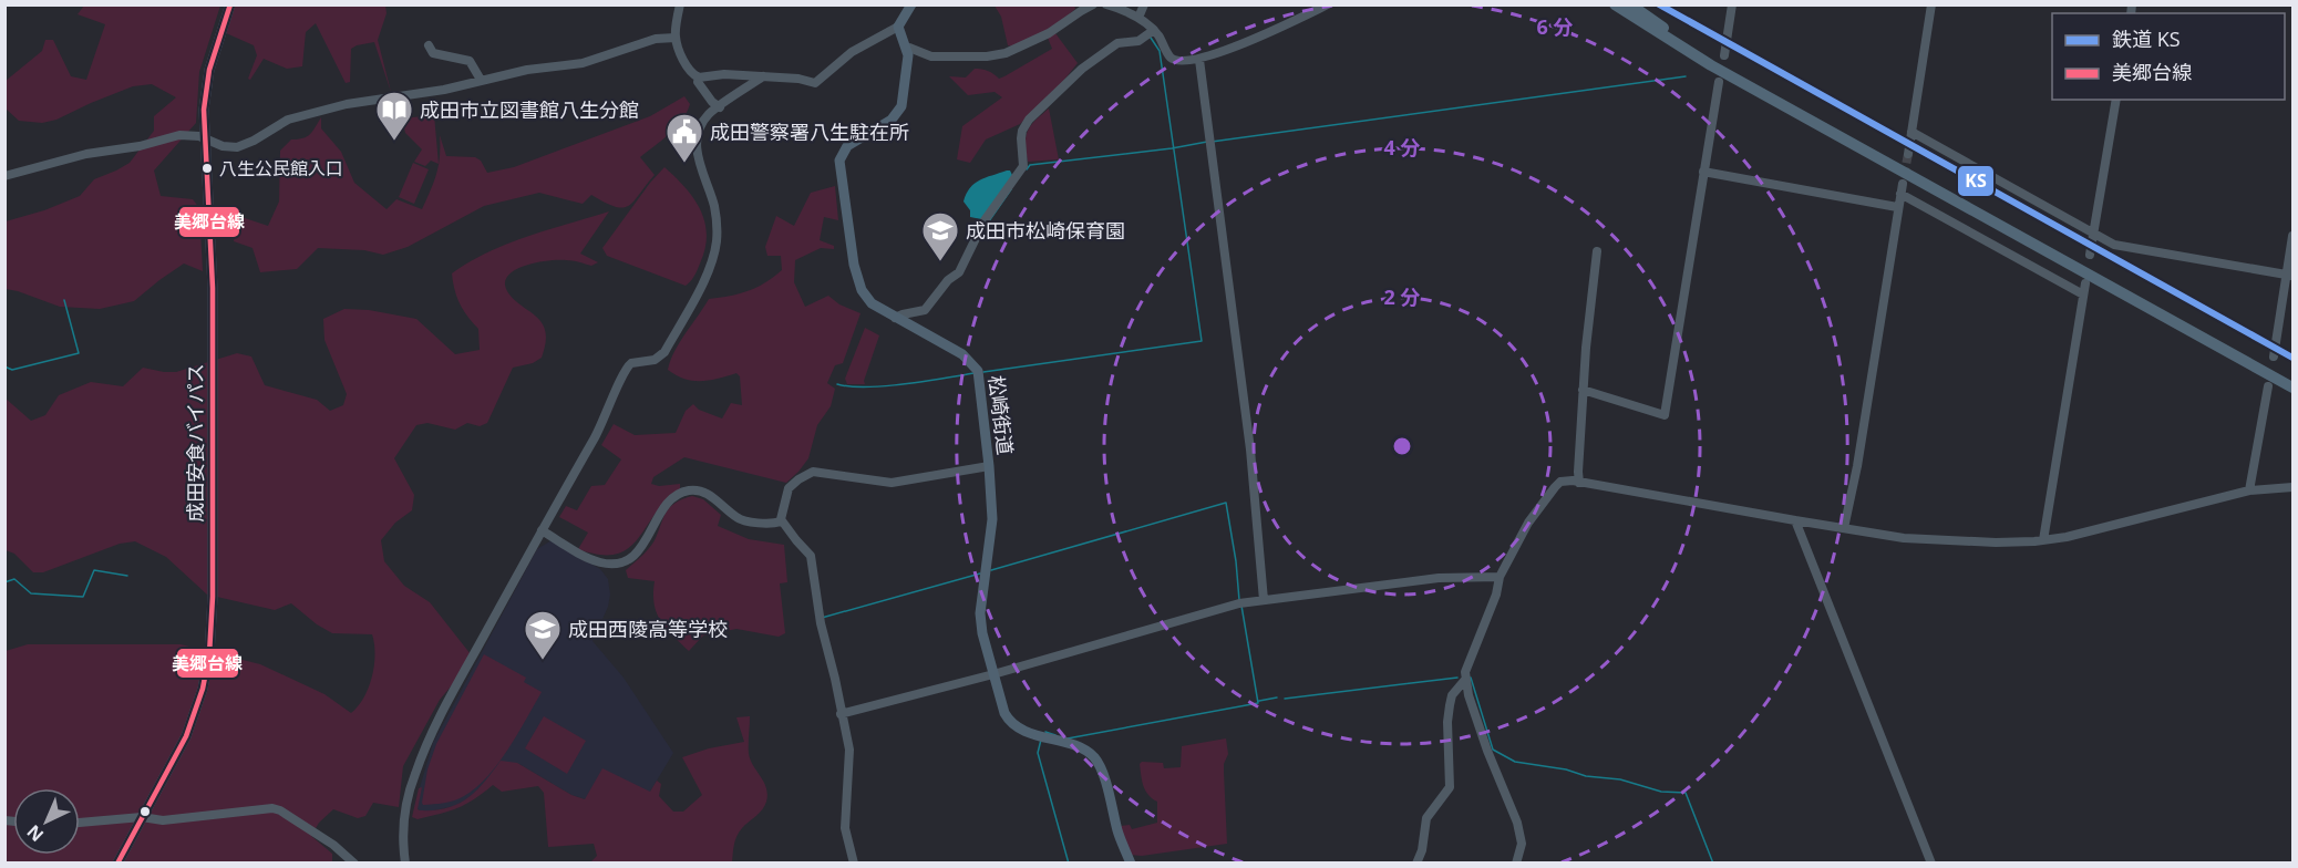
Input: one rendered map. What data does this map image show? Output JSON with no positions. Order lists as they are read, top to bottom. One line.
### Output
{"streets":{"main road":["松崎街道","成田安食バイパス"]},"places":{"library":["成田市立図書館八生分館"],"public building":["成田警察署八生駐在所"],"other":["八生公民館入口"],"school or university":["成田市松崎保育園","成田西陵高等学校"]},"lines":["rail line KS","transit line 美郷台線"],"legend":["鉄道 KS","美郷台線"],"north":"bottom left","rings":["6 分","4 分","2 分"]}
